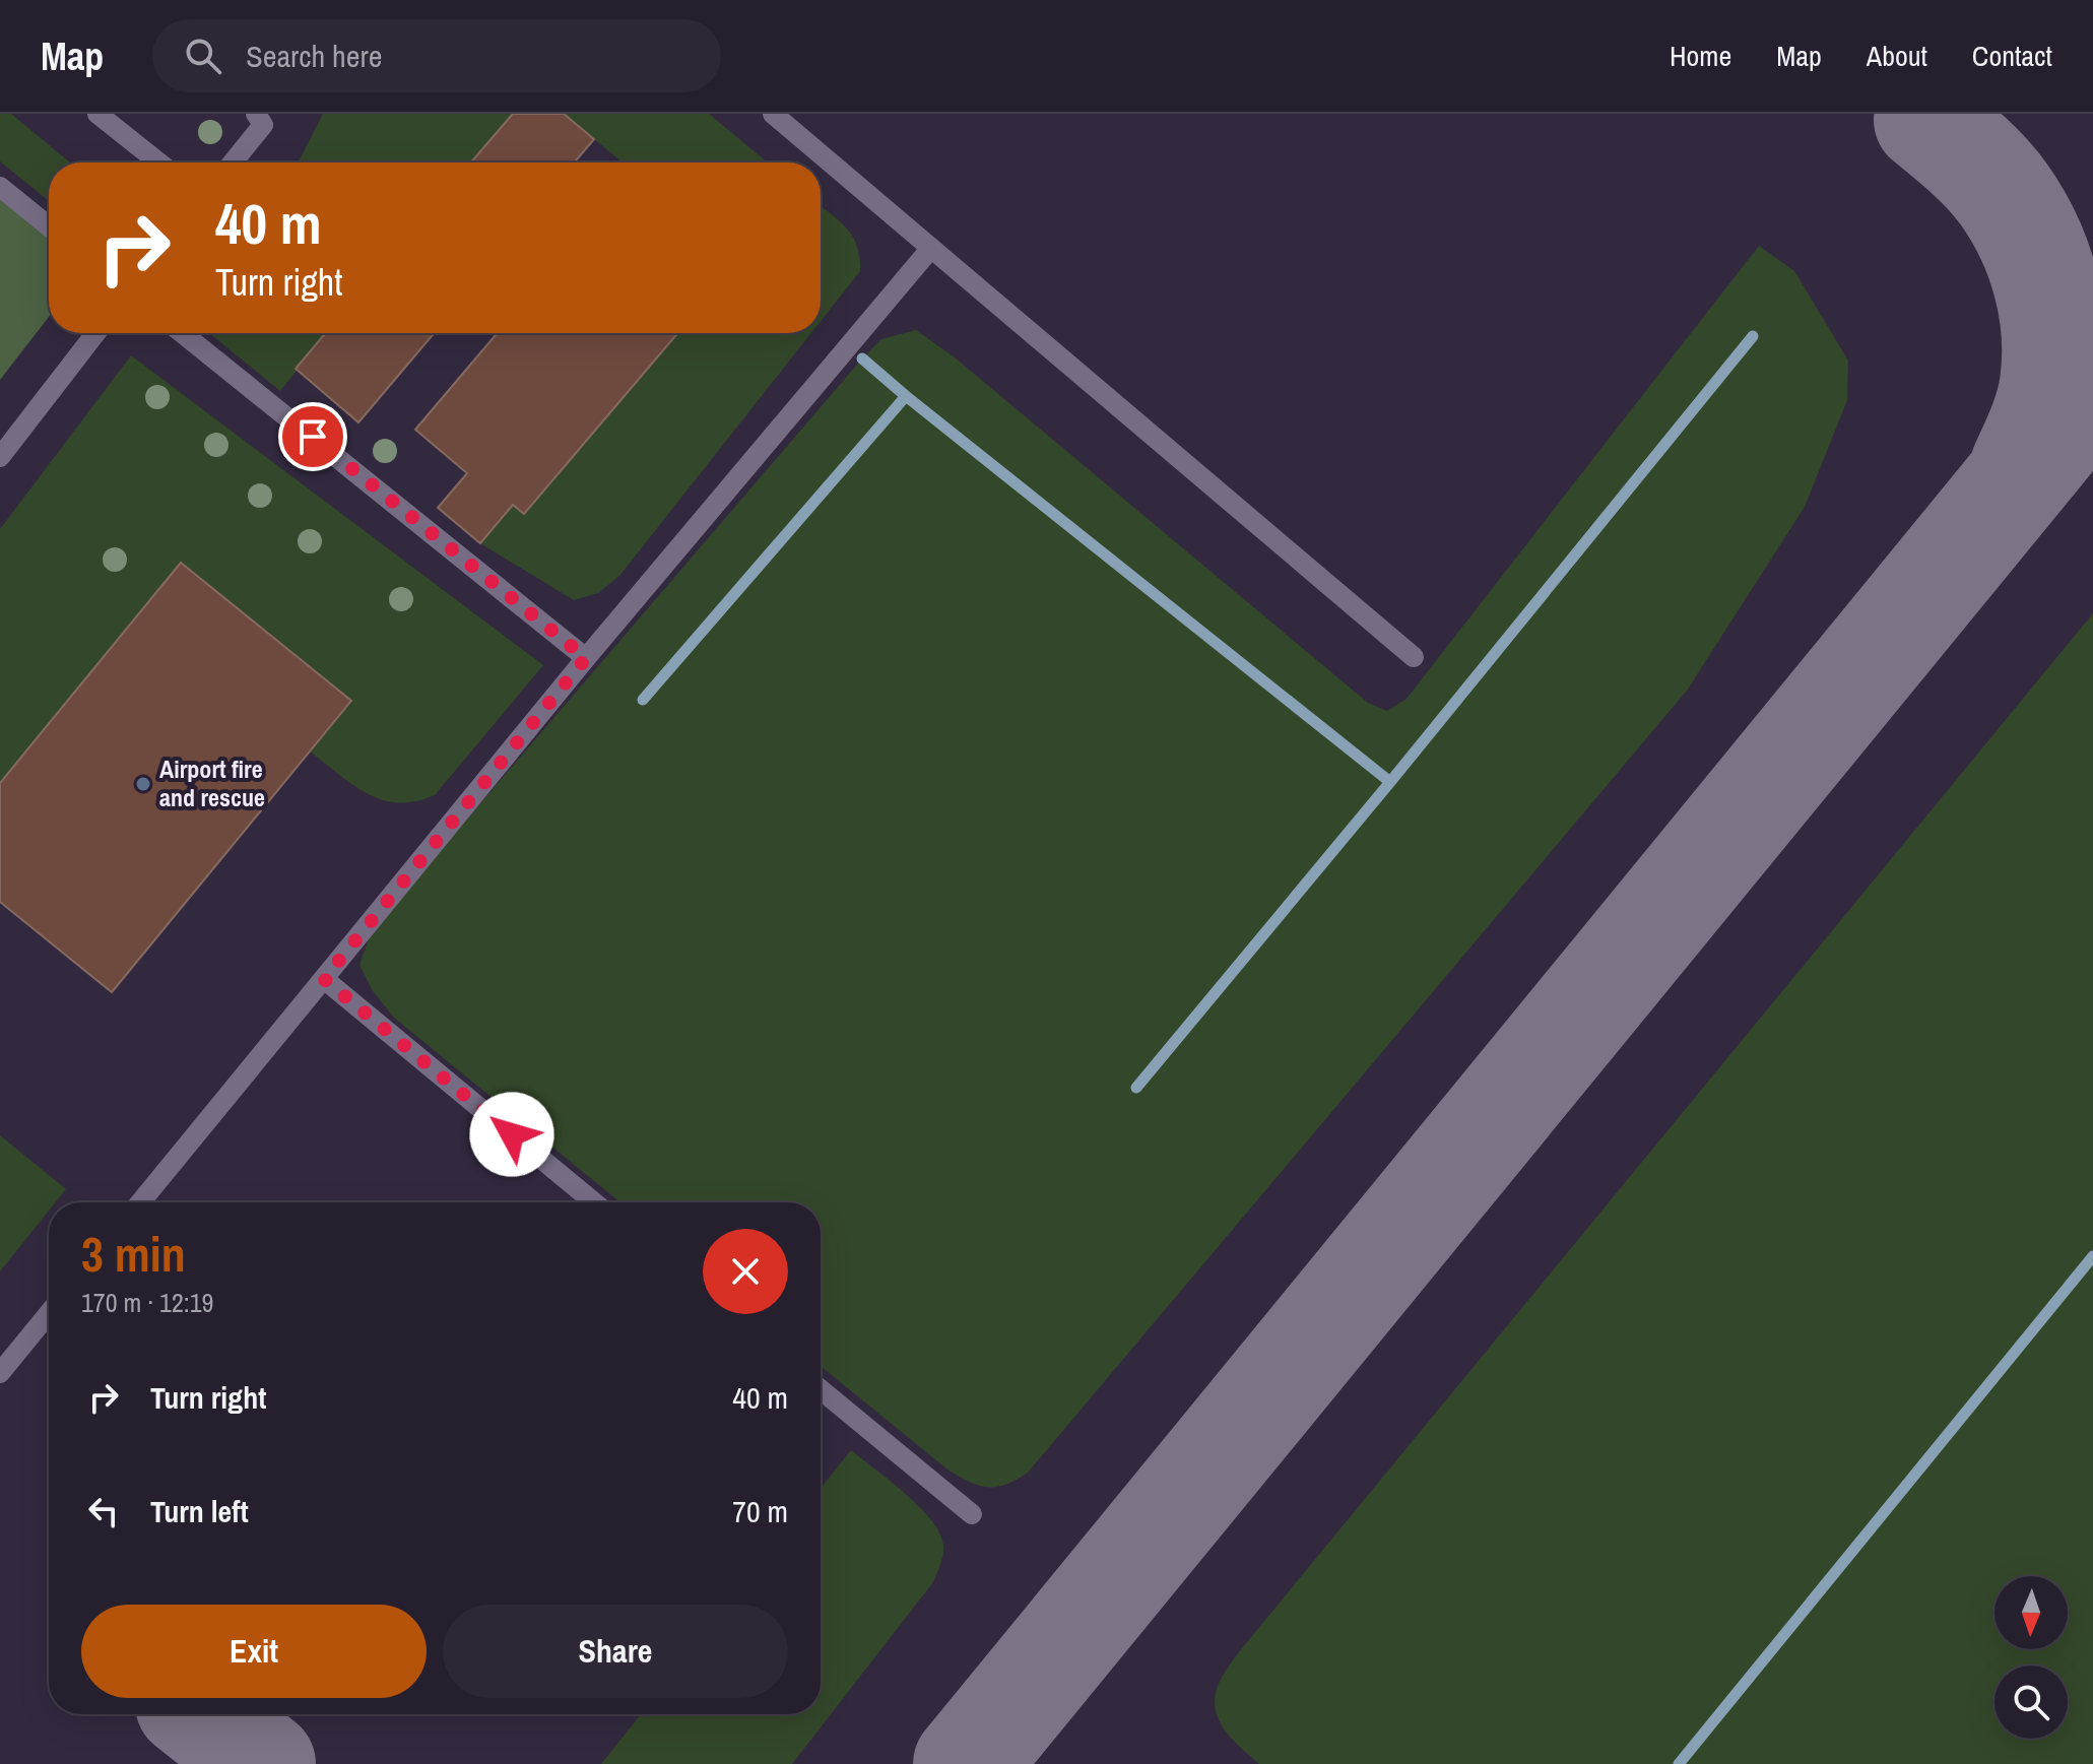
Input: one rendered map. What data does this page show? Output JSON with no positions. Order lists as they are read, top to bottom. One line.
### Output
{"places":["Airport fire and rescue"],"north":"bottom","page":{"header":"Map","search":"Search here","nav":["Home","Map","About","Contact"],"turn":["40 m","Turn right"],"heading":["3 min","170 m · 12:19"],"list":[{"name":"Turn right","value":"40 m"},{"name":"Turn left","value":"70 m"}],"buttons":["Exit","Share"]}}
